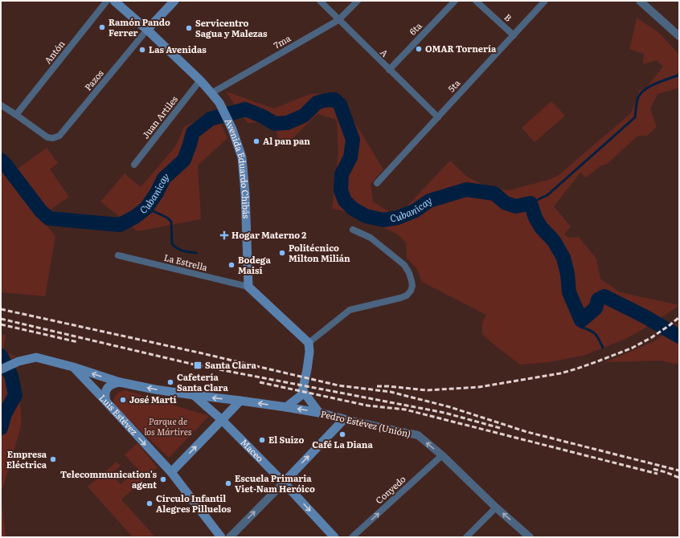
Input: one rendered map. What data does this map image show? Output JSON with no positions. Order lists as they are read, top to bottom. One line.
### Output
{"streets":{"main road":["Avenida Eduardo Chibás","Luis Estévez","Pedro Estévez (Unión)","Maceo"],"street":["B","6ta","7ma","Antón","A","Pazos","5ta","Juan Artiles","La Estrella","Conyedo"]},"crossings":[["B","5ta"],["6ta","A"],["7ma","A"],["7ma","Avenida Eduardo Chibás"],["Antón","Pazos"],["A","5ta"],["Pazos","Avenida Eduardo Chibás"],["Juan Artiles","Avenida Eduardo Chibás"],["Avenida Eduardo Chibás","La Estrella"],["Pedro Estévez (Unión)","Conyedo"]],"one_way":["Pedro Estévez (Unión)","Maceo","Conyedo"],"water":["Cubanicay"],"parks":["Parque de los Mártires"],"places":{"other":["Ramón Pando Ferrer","Servicentro Sagua y Malezas","OMAR Tornería","Las Avenidas","Al pan pan","Politécnico Milton Milián","Bodega Maisí","Cafetería Santa Clara","José Martí","Café La Diana","El Suizo","Empresa Eléctrica","Telecommunication's agent","Escuela Primaria Viet-Nam Heróico","Círculo Infantil Alegres Pilluelos"],"health":["Hogar Materno 2"],"transit":["Santa Clara"]}}
